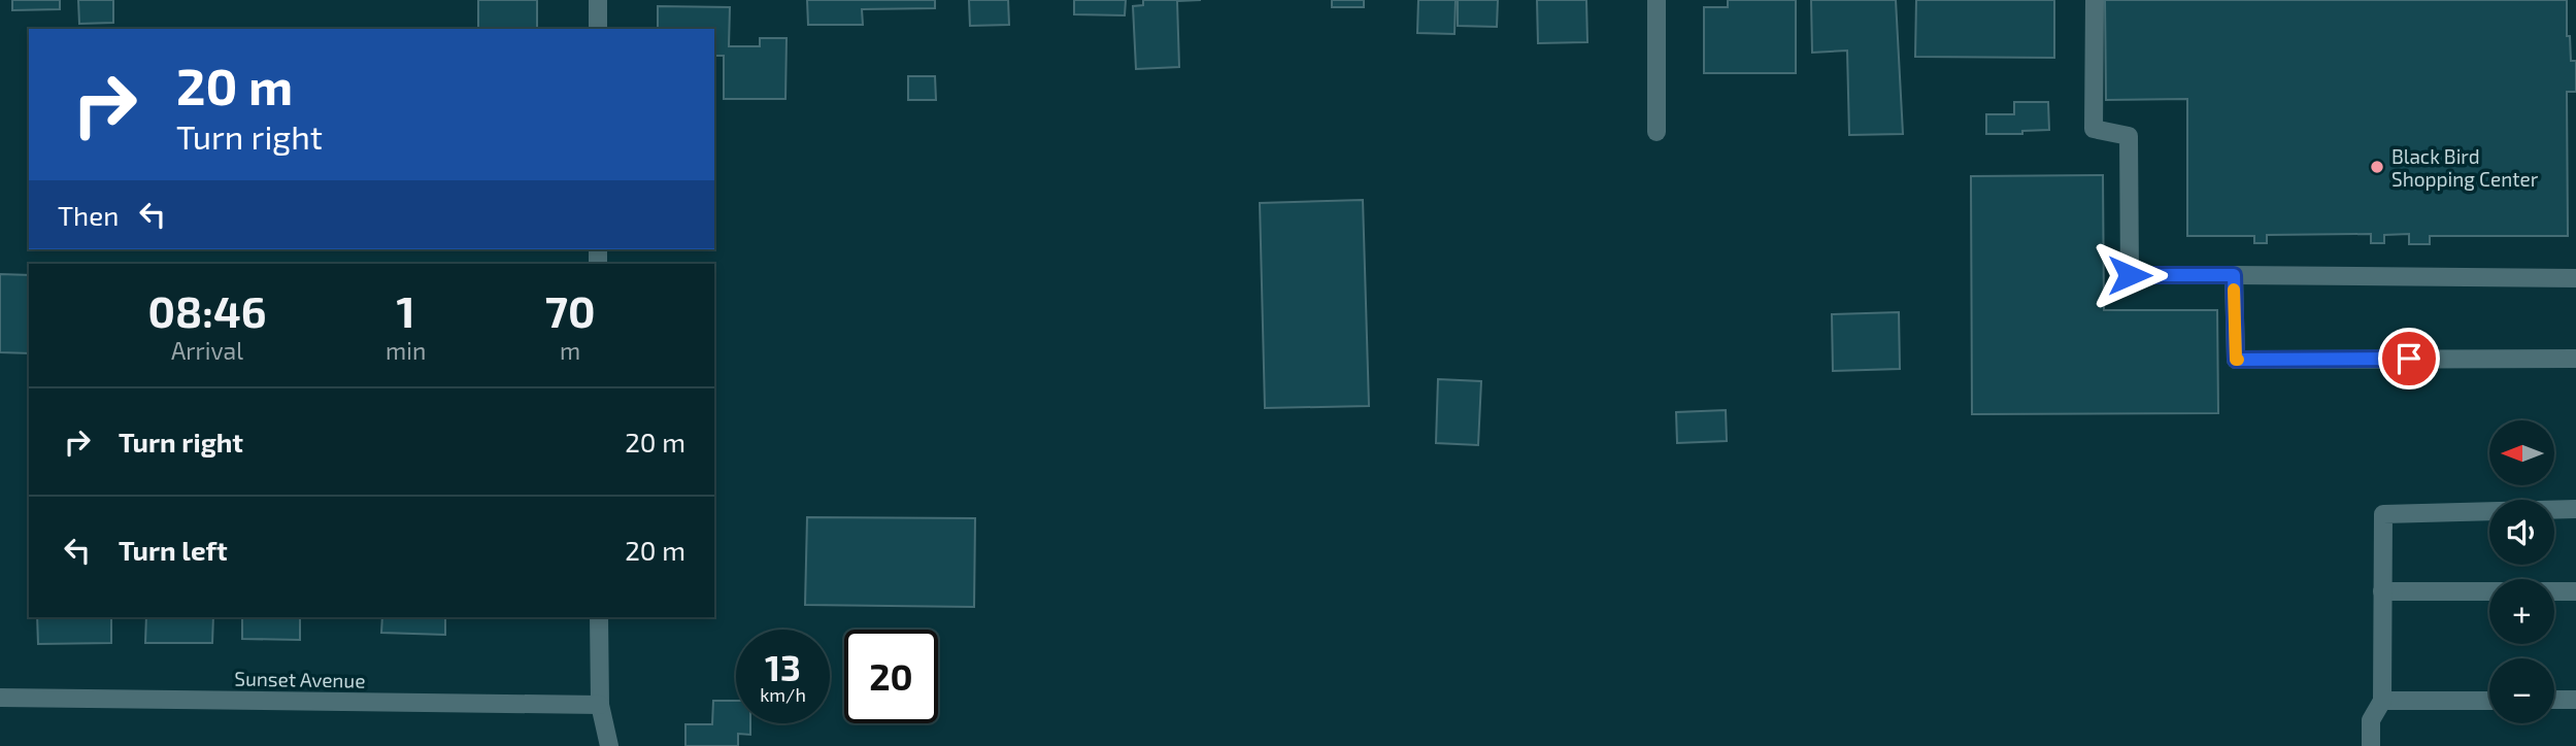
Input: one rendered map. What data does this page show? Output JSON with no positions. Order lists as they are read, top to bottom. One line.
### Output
{"streets":{"street":["Sunset Avenue"]},"places":["Black Bird Shopping Center"],"north":"left","page":{"turn":["20 m","Turn right"],"then":"Then","eta":["08:46","Arrival","1","min","70","m"],"list":[{"name":"Turn right","value":"20 m"},{"name":"Turn left","value":"20 m"}],"map_buttons":["+","−"],"speed":"13 km/h","limit":"20"}}
